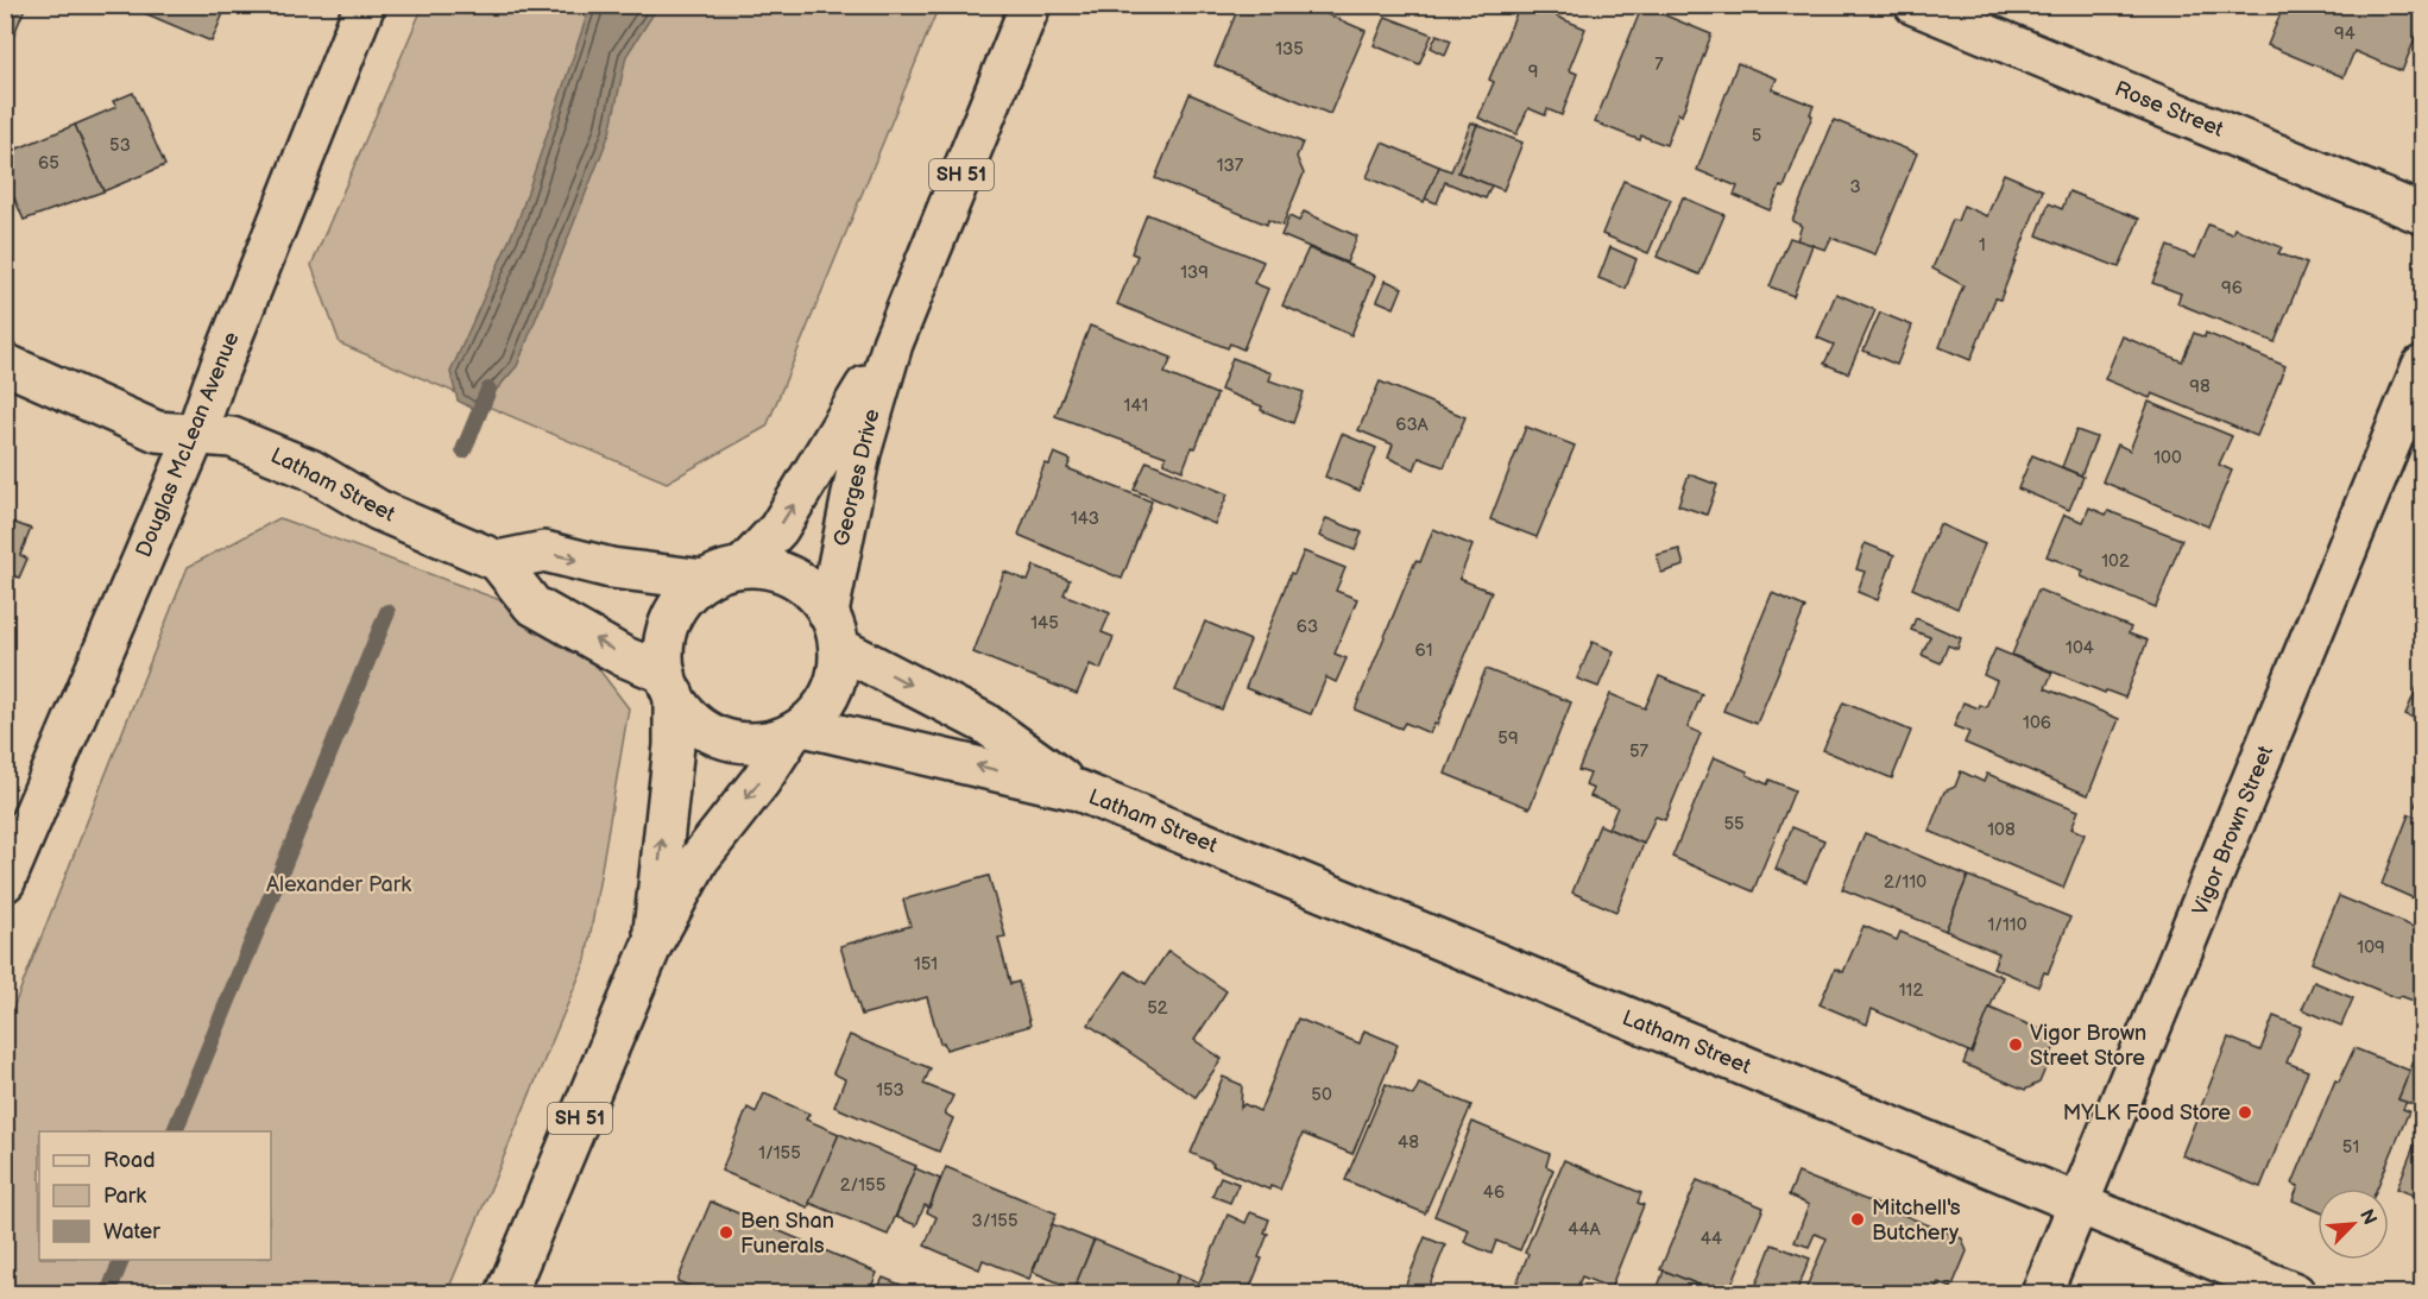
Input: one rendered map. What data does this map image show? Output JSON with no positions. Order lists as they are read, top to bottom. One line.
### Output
{"streets":{"main road":["Rose Street","SH 51","Douglas McLean Avenue","Georges Drive","Latham Street","Vigor Brown Street"]},"crossings":[["SH 51","Georges Drive"],["SH 51","Latham Street"],["Douglas McLean Avenue","Latham Street"],["Georges Drive","Latham Street"],["Latham Street","Vigor Brown Street"]],"parks":["Alexander Park"],"places":["Vigor Brown Street Store","MYLK Food Store","Mitchell's Butchery","Ben Shan Funerals"],"house_numbers":["94","135","7","9","5","53","65","137","3","1","139","96","98","141","63A","100","143","102","145","63","104","61","106","59","57","55","108","2/110","1/110","109","151","112","52","153","50","48","51","1/155","2/155","46","3/155","44A","44"],"legend":["Road","Park","Water"],"north":"top right"}
